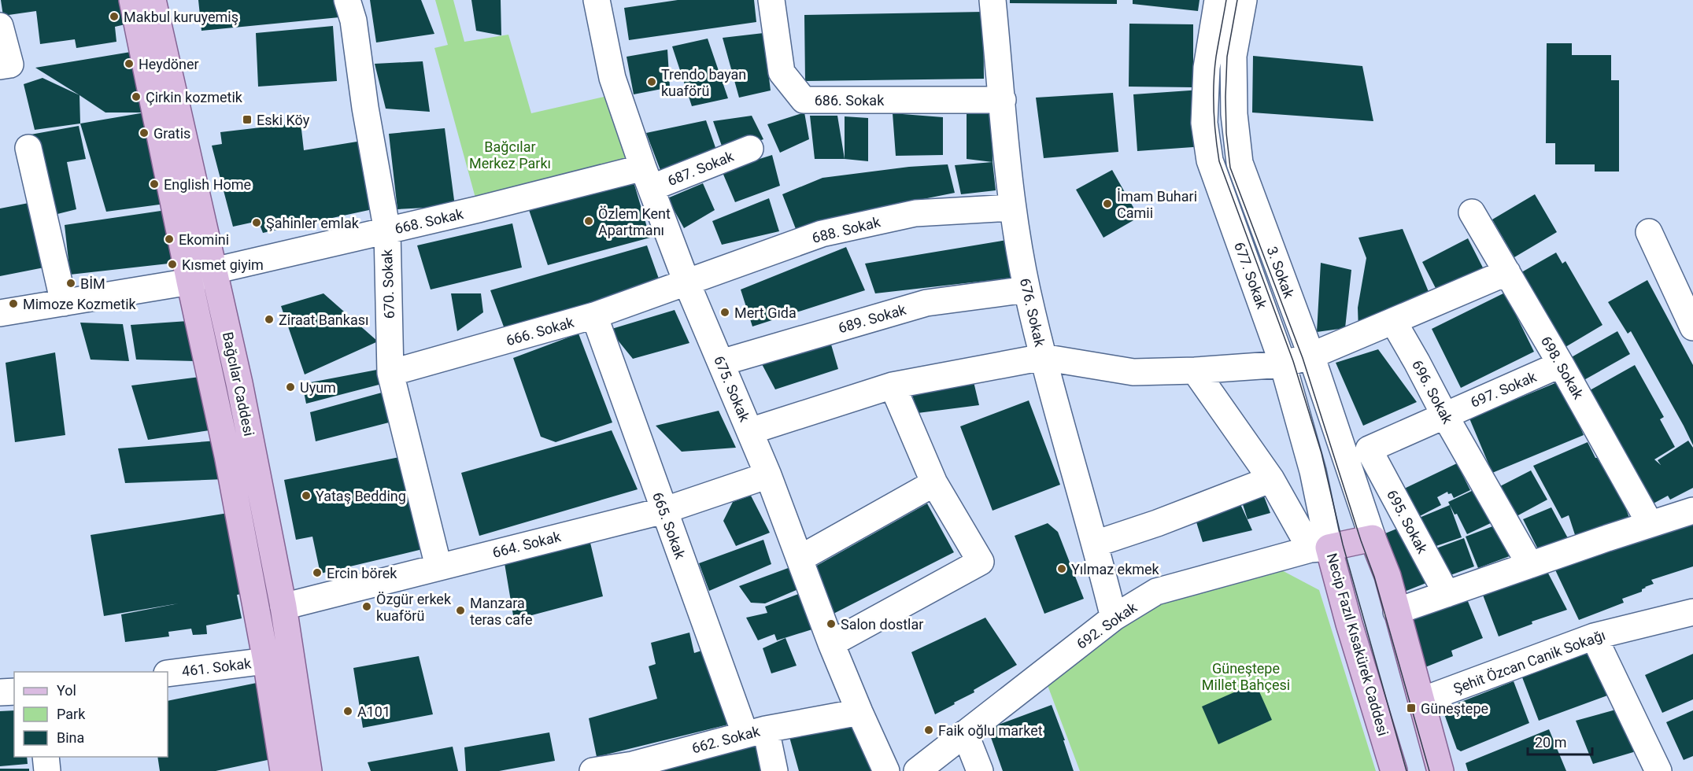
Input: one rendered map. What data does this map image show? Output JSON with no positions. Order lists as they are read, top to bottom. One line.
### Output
{"streets":{"main road":["Bağcılar Caddesi","Necip Fazıl Kısakürek Caddesi"],"street":["686. Sokak","687. Sokak","668. Sokak","688. Sokak","3. Sokak","677. Sokak","670. Sokak","676. Sokak","689. Sokak","666. Sokak","698. Sokak","675. Sokak","697. Sokak","696. Sokak","695. Sokak","665. Sokak","664. Sokak","692. Sokak","Şehit Özcan Canik Sokağı","461. Sokak","662. Sokak"]},"crossings":[["686. Sokak","676. Sokak"],["687. Sokak","668. Sokak"],["687. Sokak","675. Sokak"],["668. Sokak","670. Sokak"],["668. Sokak","Bağcılar Caddesi"],["668. Sokak","675. Sokak"],["688. Sokak","676. Sokak"],["688. Sokak","666. Sokak"],["688. Sokak","675. Sokak"],["3. Sokak","Necip Fazıl Kısakürek Caddesi"],["677. Sokak","692. Sokak"],["677. Sokak","Necip Fazıl Kısakürek Caddesi"],["670. Sokak","666. Sokak"],["670. Sokak","664. Sokak"],["676. Sokak","689. Sokak"],["676. Sokak","692. Sokak"],["689. Sokak","675. Sokak"],["666. Sokak","675. Sokak"],["666. Sokak","665. Sokak"],["698. Sokak","697. Sokak"],["Bağcılar Caddesi","664. Sokak"],["Bağcılar Caddesi","461. Sokak"],["675. Sokak","664. Sokak"],["675. Sokak","662. Sokak"],["697. Sokak","696. Sokak"],["697. Sokak","695. Sokak"],["665. Sokak","664. Sokak"],["665. Sokak","662. Sokak"],["692. Sokak","Necip Fazıl Kısakürek Caddesi"]],"parks":["Bağcılar Merkez Parkı","Güneştepe Millet Bahçesi"],"places":{"other":["Makbul kuruyemiş","Heydöner","Trendo bayan kuaförü","Çirkin kozmetik","Gratis","English Home","İmam Buhari Camii","Özlem Kent Apartmanı","Şahinler emlak","Ekomini","Kısmet giyim","BİM","Mimoze Kozmetik","Mert Gıda","Ziraat Bankası","Uyum","Yataş Bedding","Yılmaz ekmek","Ercin börek","Özgür erkek kuaförü","Manzara teras cafe","Salon dostlar","A101","Faik oğlu market"],"transit":["Eski Köy","Güneştepe"]},"legend":["Yol","Park","Bina"],"scale_bar":"20 m"}
